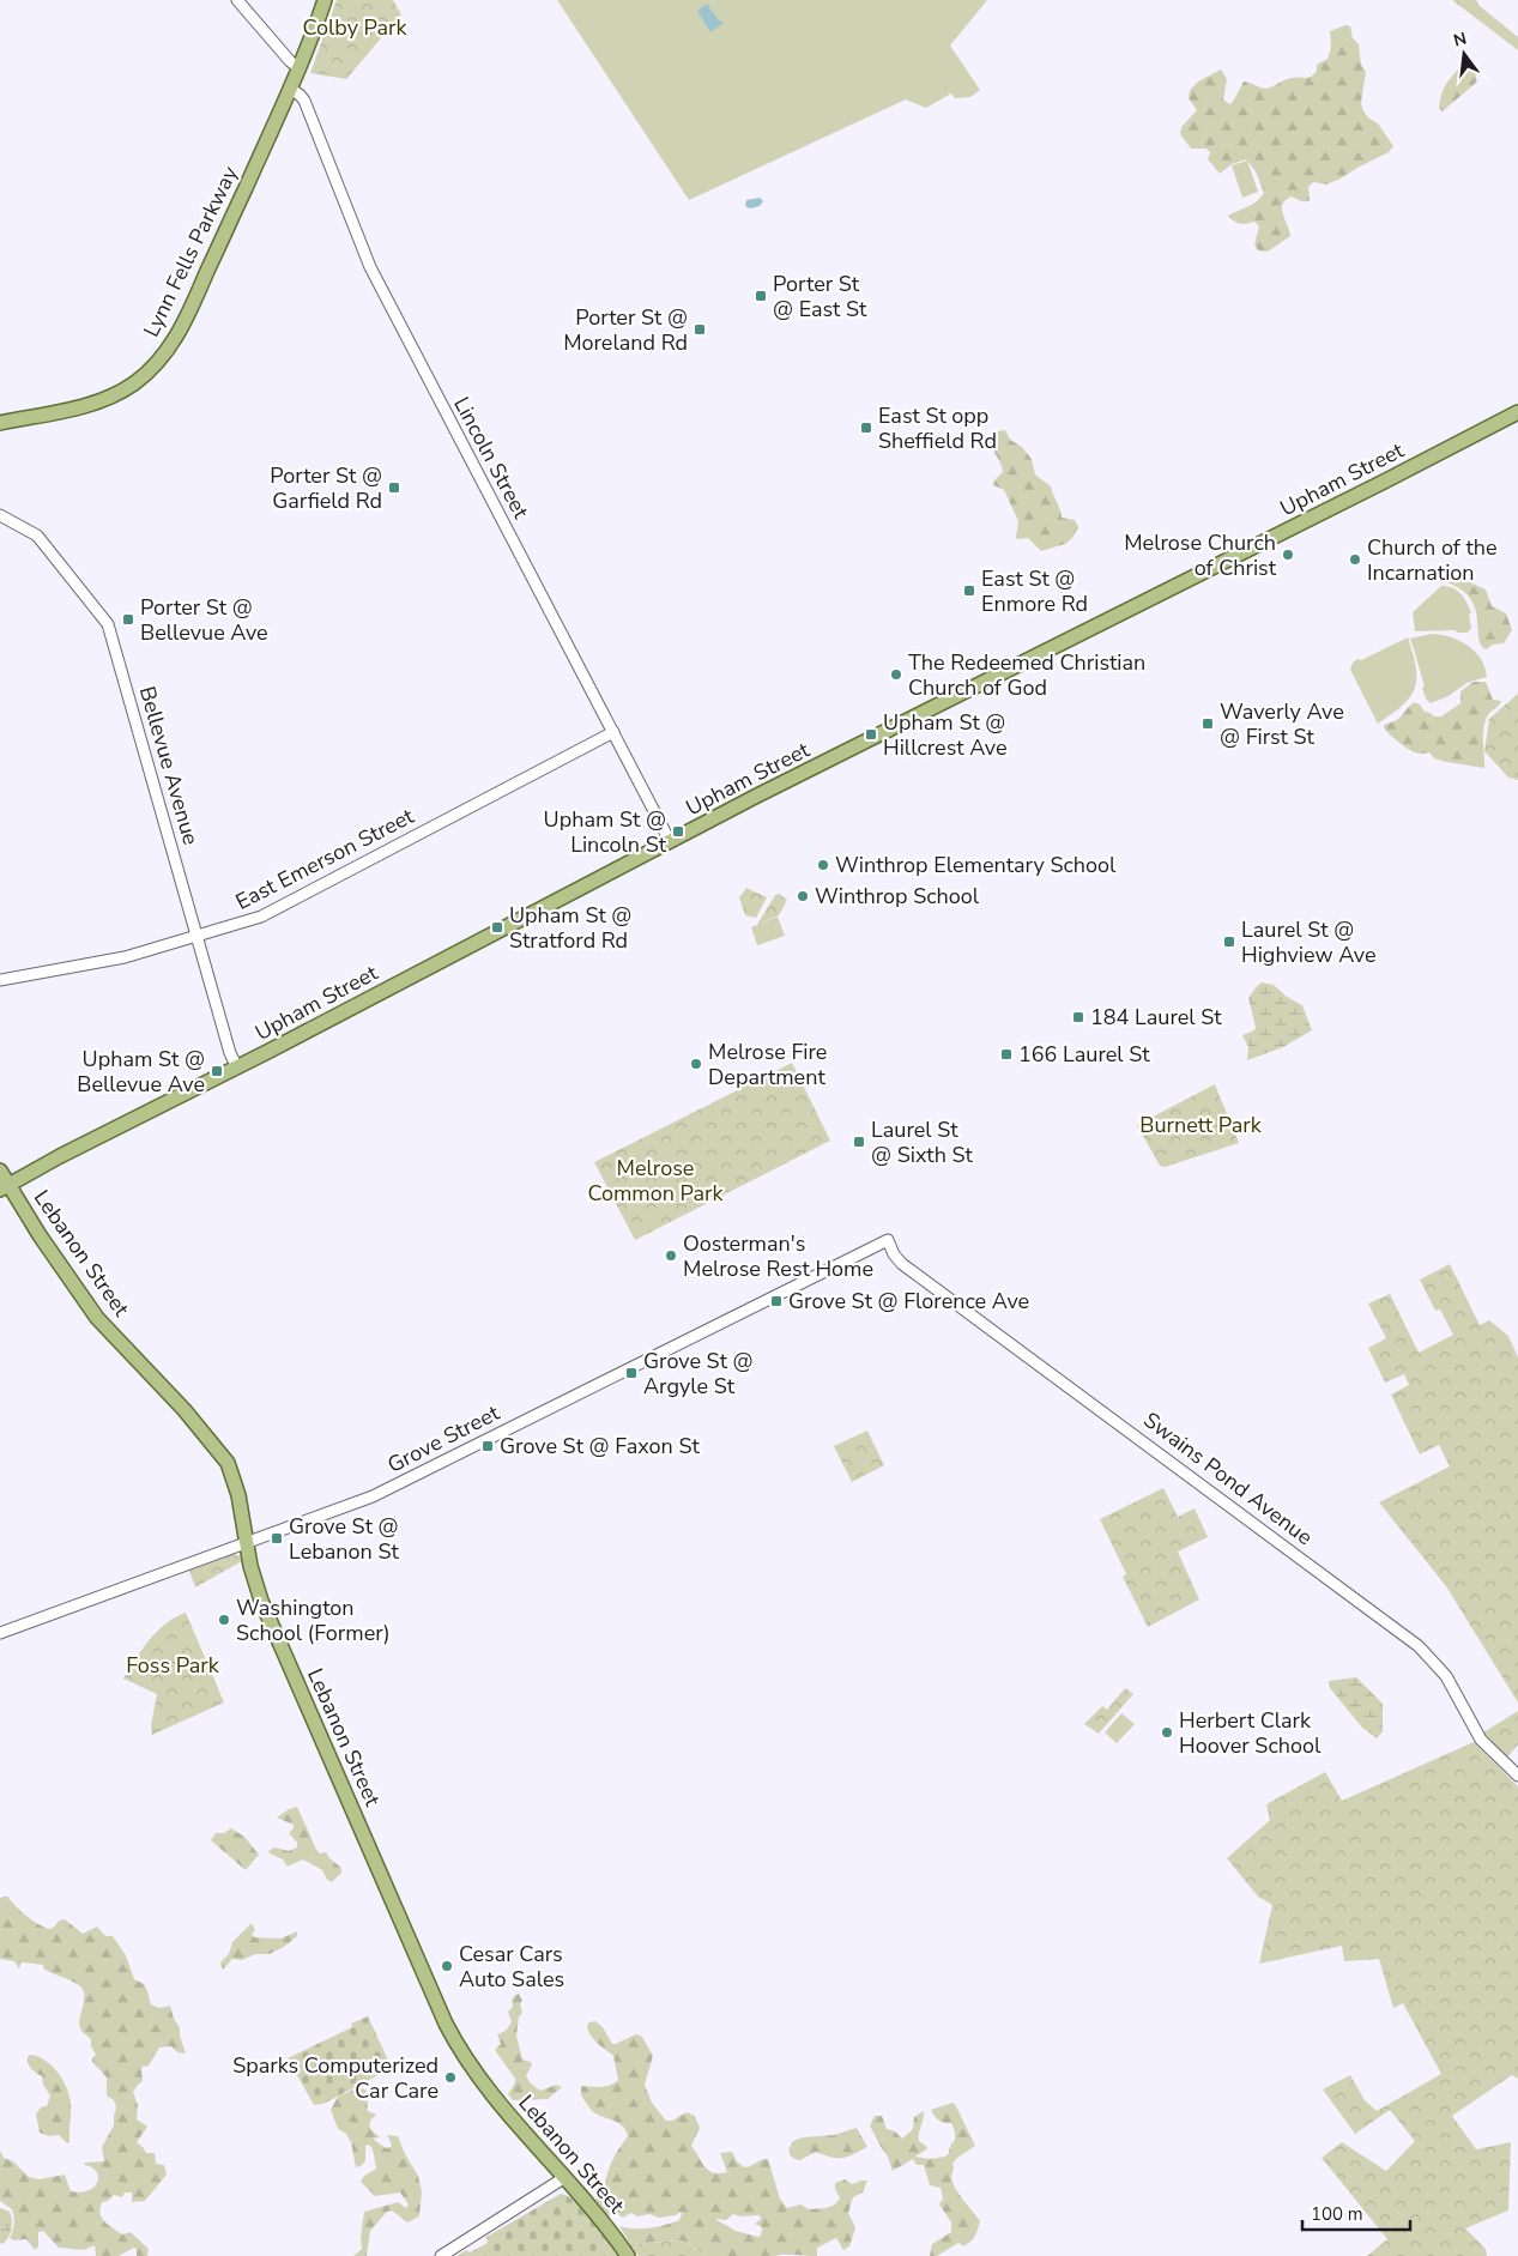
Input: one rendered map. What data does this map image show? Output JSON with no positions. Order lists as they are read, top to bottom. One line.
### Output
{"streets":{"main road":["Lynn Fells Parkway","Upham Street","Lebanon Street"],"street":["Lincoln Street","Bellevue Avenue","East Emerson Street","Grove Street","Swains Pond Avenue"]},"crossings":[["Lynn Fells Parkway","Lincoln Street"],["Lincoln Street","Upham Street"],["Lincoln Street","East Emerson Street"],["Upham Street","Bellevue Avenue"],["Upham Street","Lebanon Street"],["Bellevue Avenue","East Emerson Street"],["Lebanon Street","Grove Street"],["Grove Street","Swains Pond Avenue"]],"parks":["Colby Park","Burnett Park","Melrose Common Park","Foss Park"],"places":{"transit":["Porter St @ East St","Porter St @ Moreland Rd","East St opp Sheffield Rd","Porter St @ Garfield Rd","East St @ Enmore Rd","Porter St @ Bellevue Ave","Waverly Ave @ First St","Upham St @ Hillcrest Ave","Upham St @ Lincoln St","Upham St @ Stratford Rd","Laurel St @ Highview Ave","184 Laurel St","166 Laurel St","Upham St @ Bellevue Ave","Laurel St @ Sixth St","Grove St @ Florence Ave","Grove St @ Argyle St","Grove St @ Faxon St","Grove St @ Lebanon St"],"other":["Melrose Church of Christ","Church of the Incarnation","The Redeemed Christian Church of God","Winthrop Elementary School","Winthrop School","Melrose Fire Department","Oosterman's Melrose Rest Home","Washington School (Former)","Herbert Clark Hoover School","Cesar Cars Auto Sales","Sparks Computerized Car Care"]},"scale_bar":"100 m","north":"top"}
